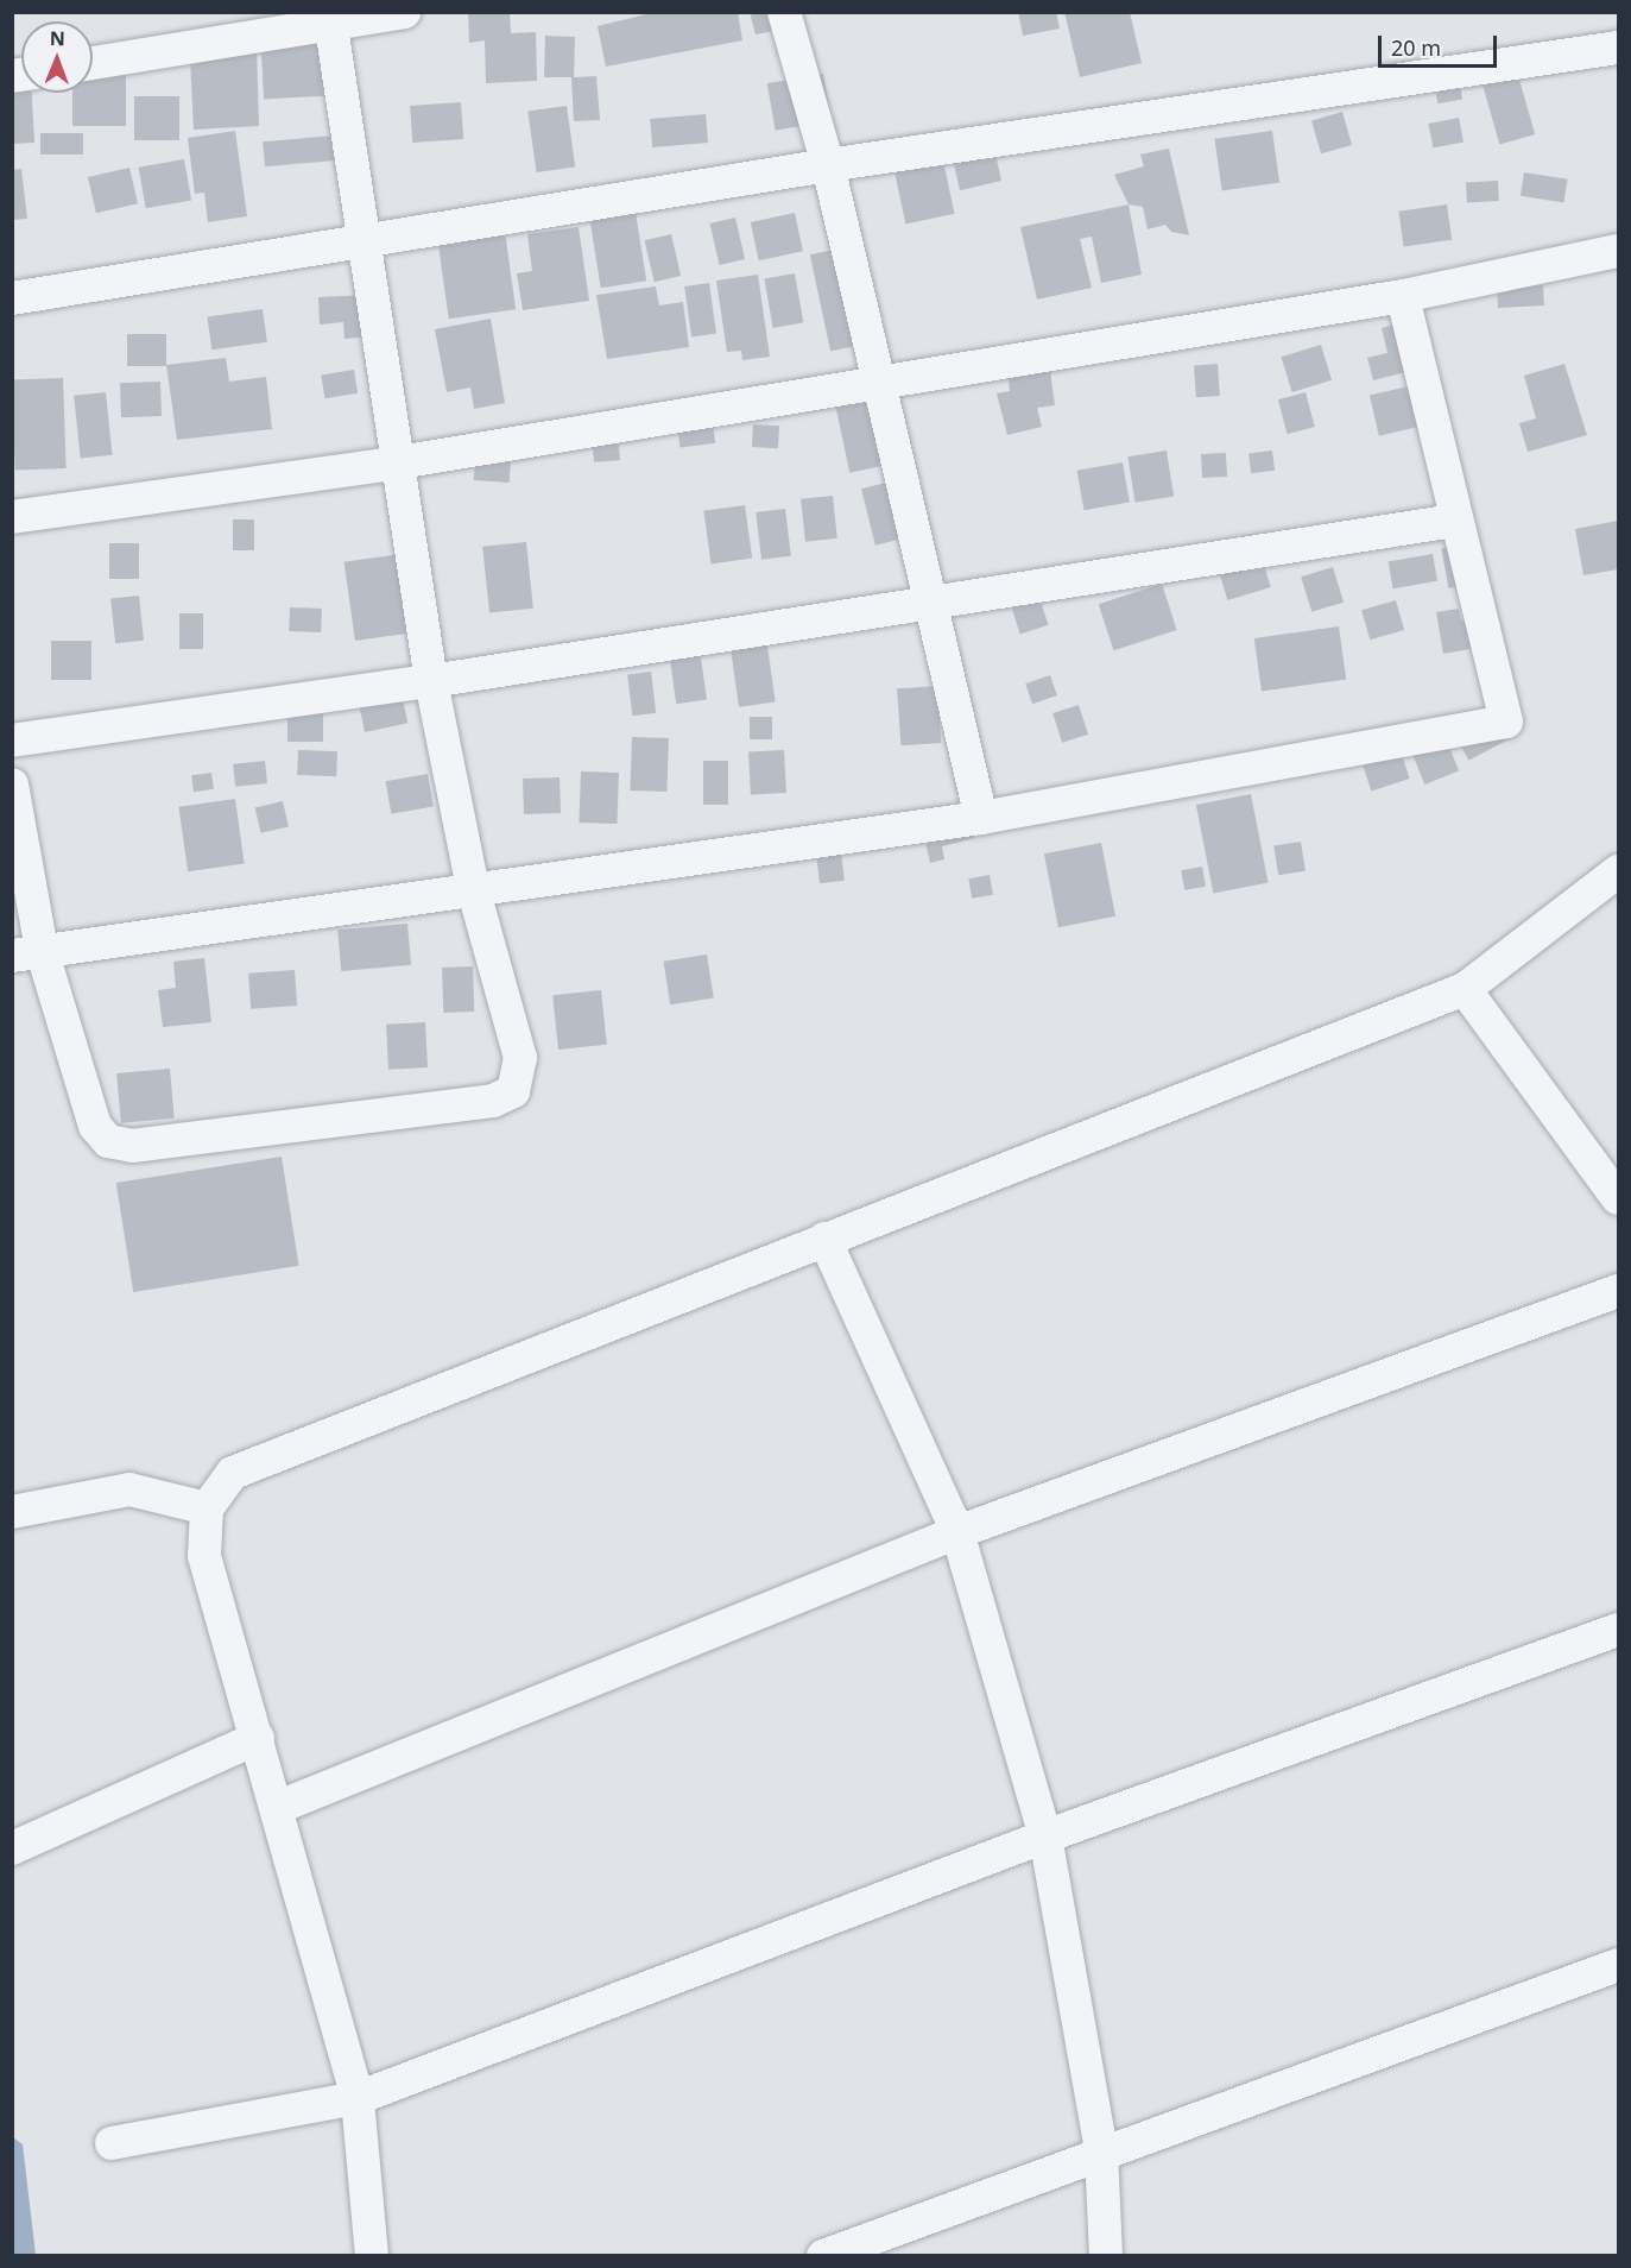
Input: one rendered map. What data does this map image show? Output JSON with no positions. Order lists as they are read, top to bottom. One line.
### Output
{"scale_bar":"20 m","north":"top"}
